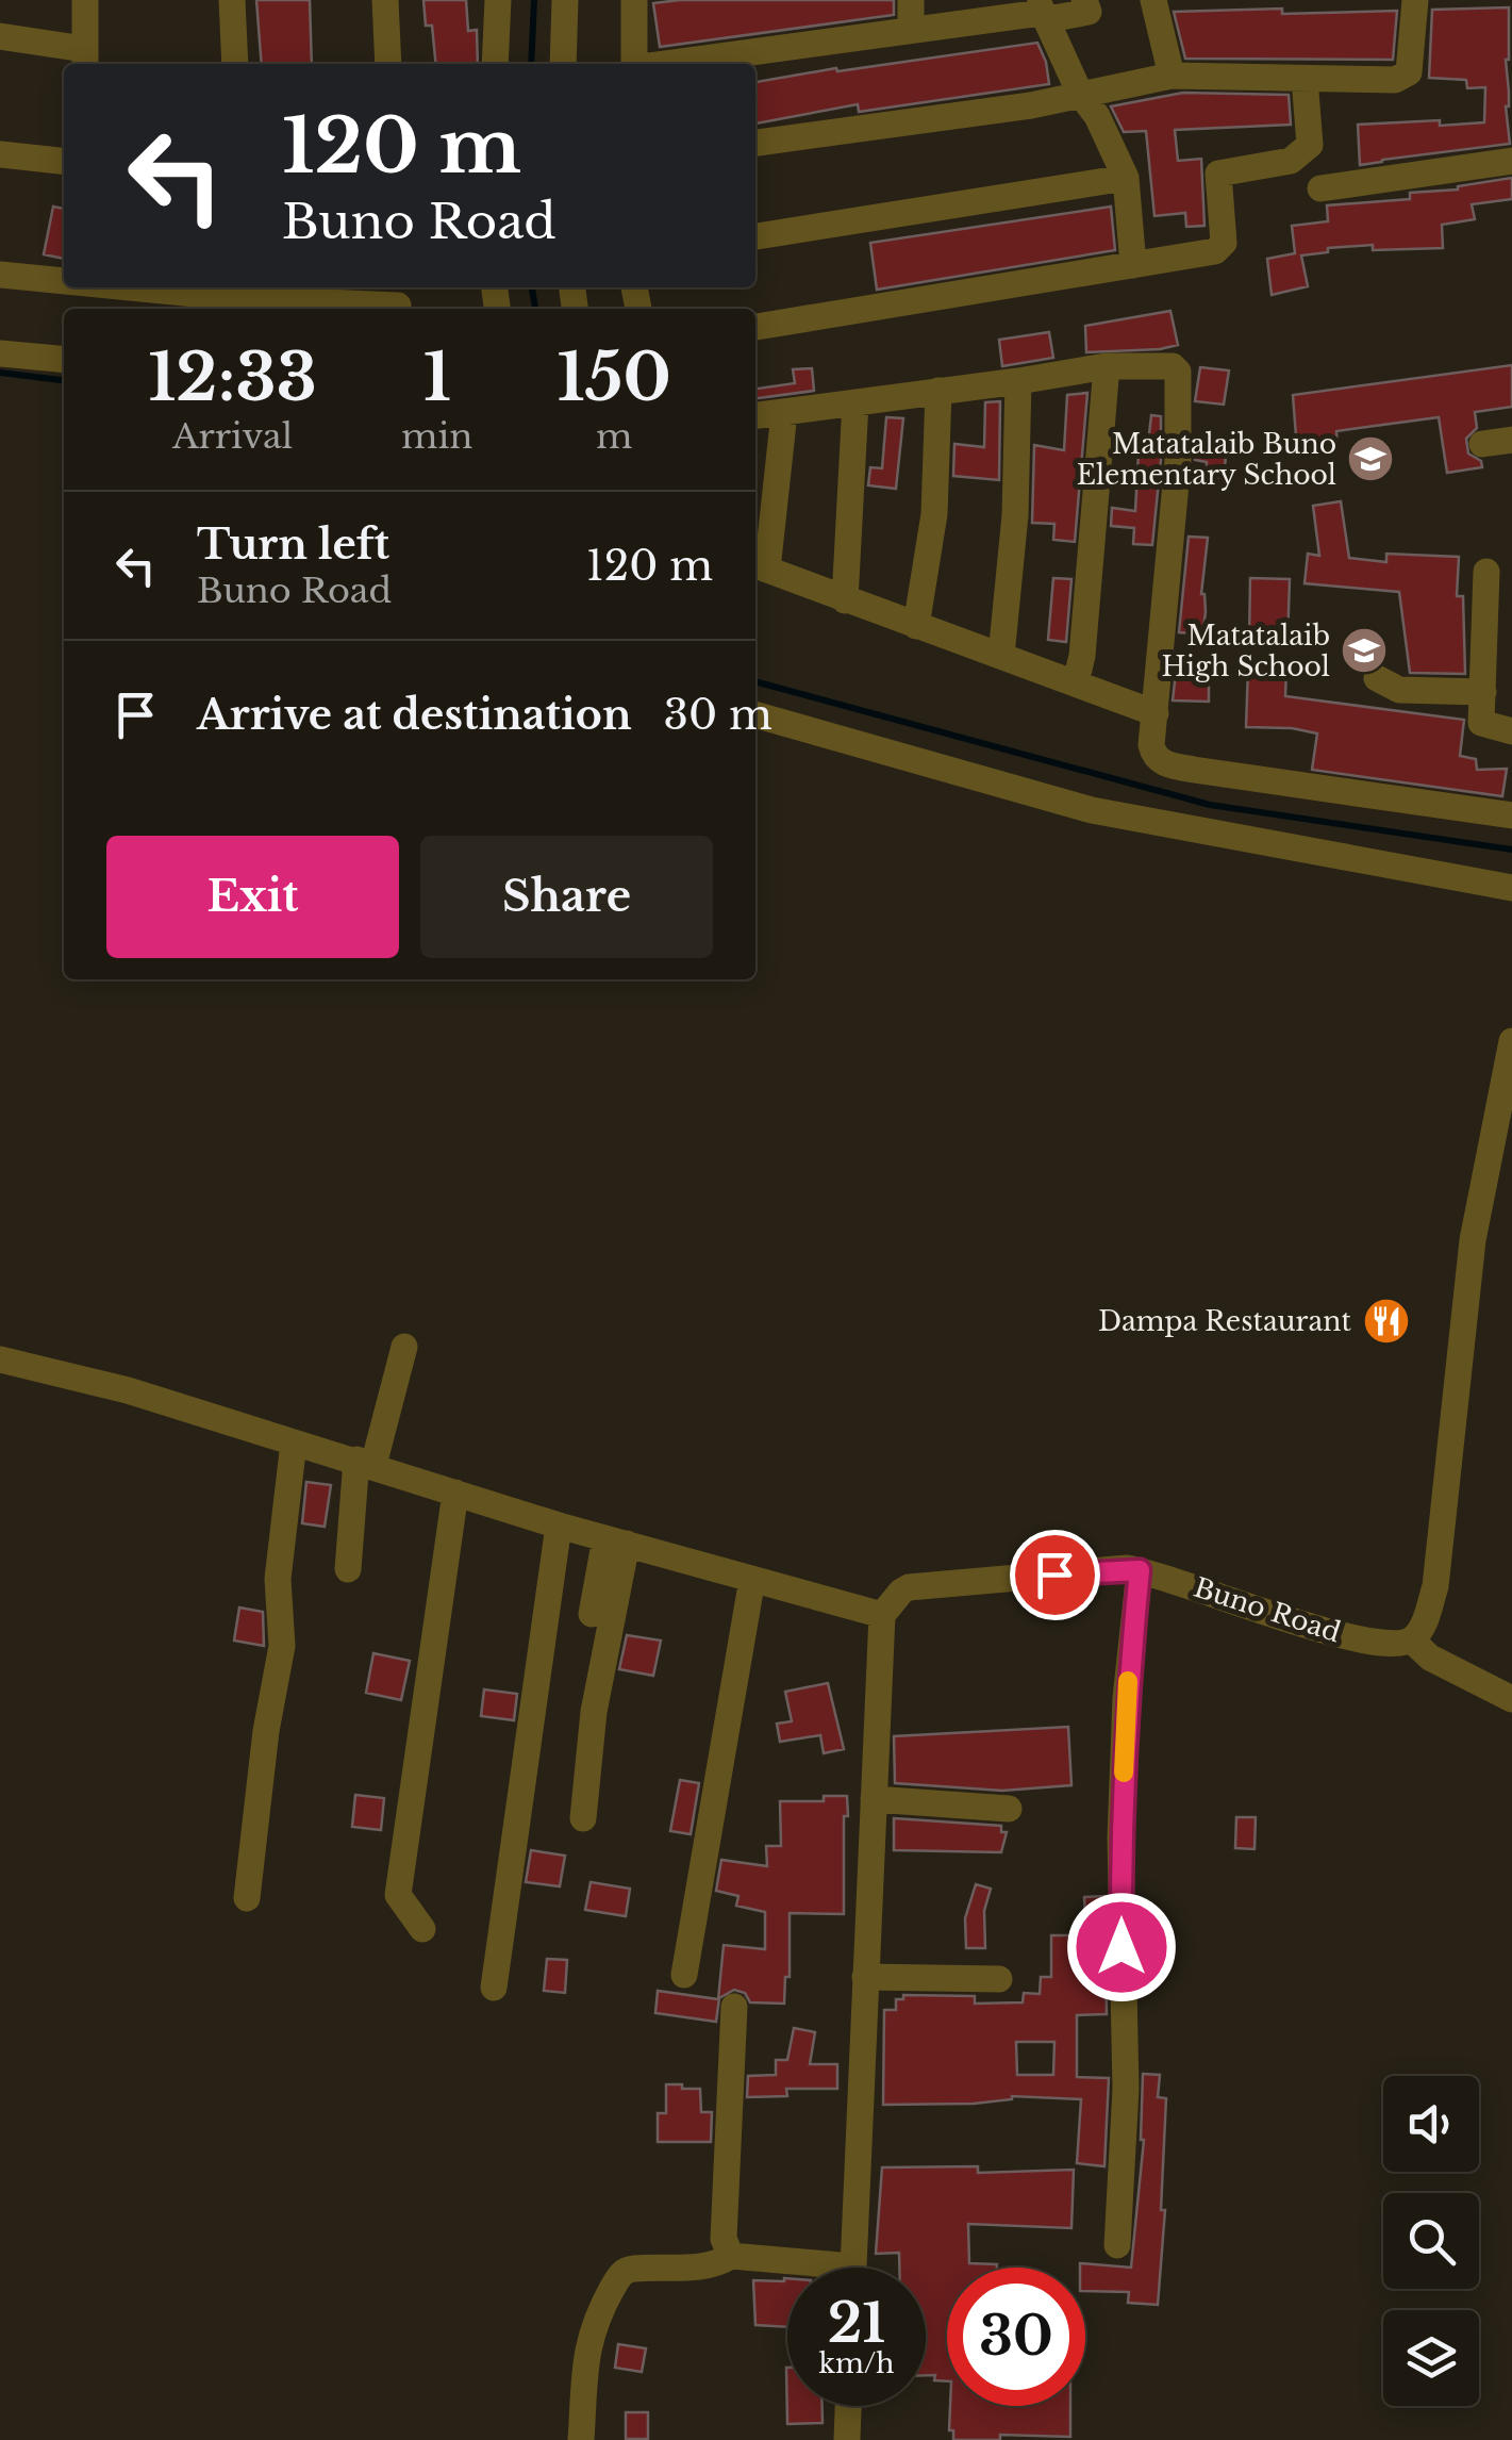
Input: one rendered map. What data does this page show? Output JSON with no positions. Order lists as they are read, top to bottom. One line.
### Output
{"streets":{"street":["Buno Road"]},"places":{"school or university":["Matatalaib Buno Elementary School","Matatalaib High School"],"restaurant":["Dampa Restaurant"]},"page":{"turn":["120 m","Buno Road"],"eta":["12:33","Arrival","1","min","150","m"],"list":[{"name":"Turn left","note":"Buno Road","value":"120 m"},{"name":"Arrive at destination","value":"30 m"}],"buttons":["Exit","Share"],"speed":"21 km/h","limit":"30"}}
